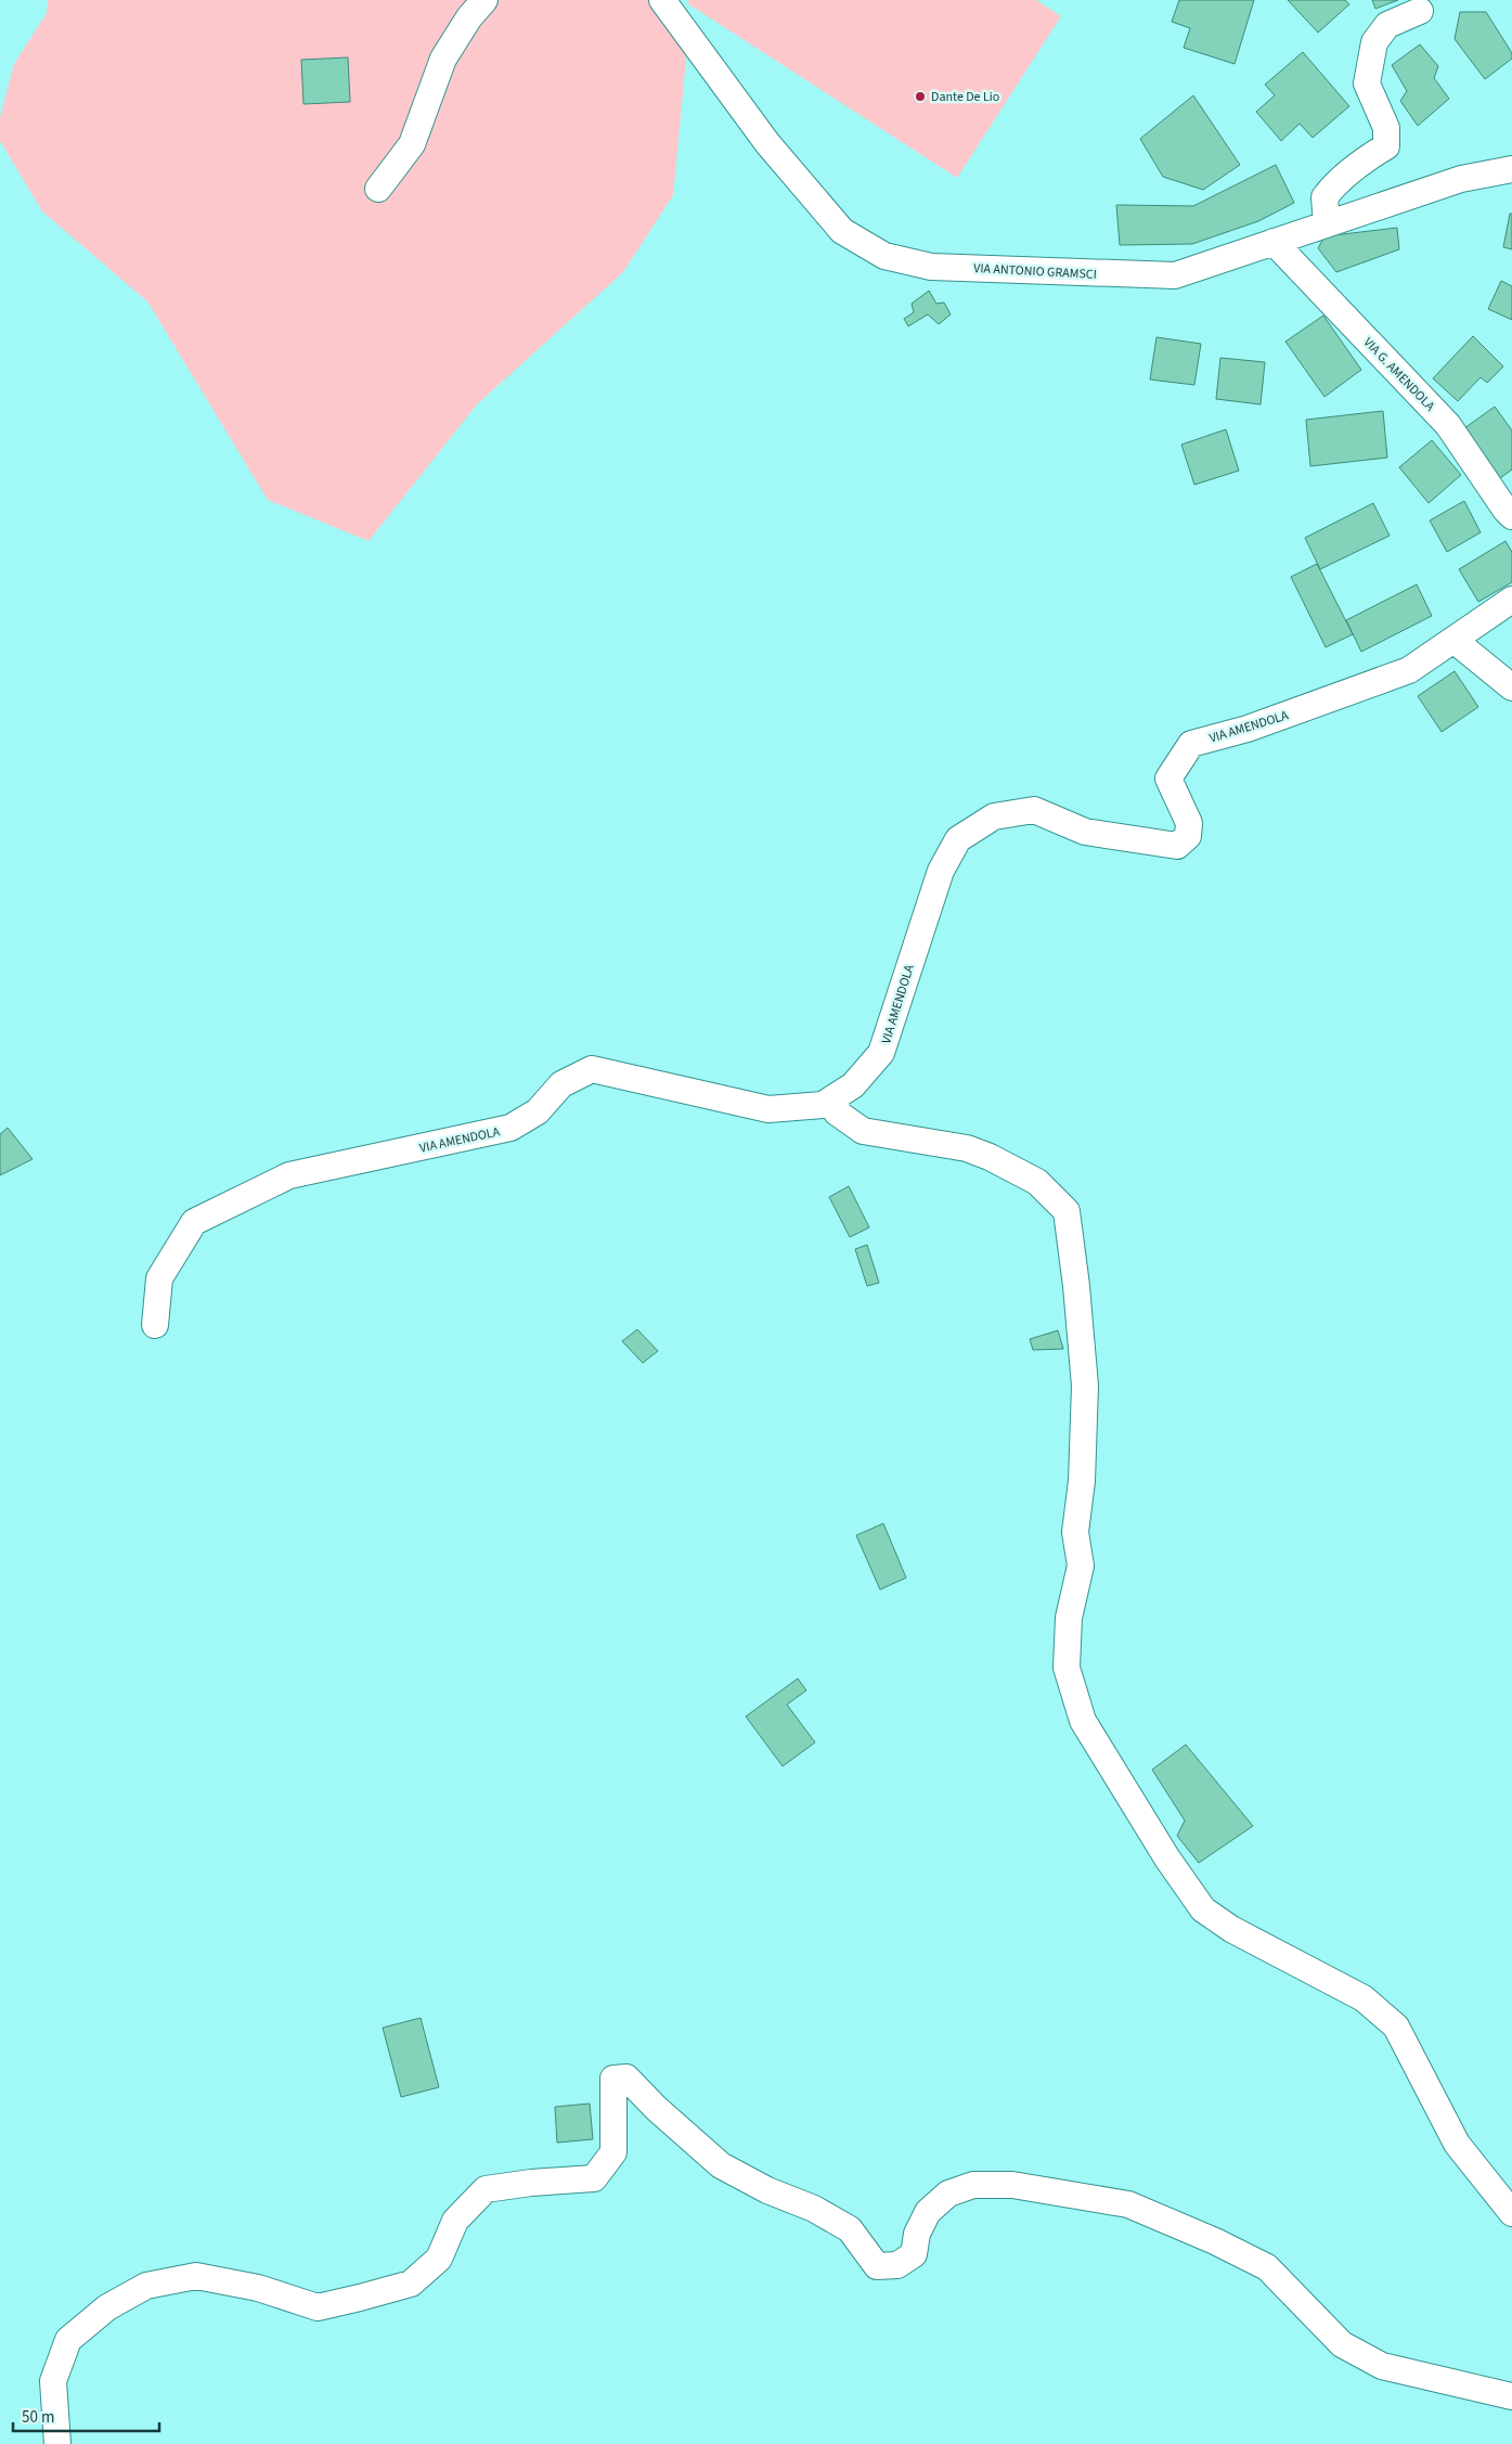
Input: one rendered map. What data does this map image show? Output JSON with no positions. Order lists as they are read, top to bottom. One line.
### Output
{"streets":{"street":["VIA ANTONIO GRAMSCI","VIA G. AMENDOLA","VIA AMENDOLA"]},"crossings":[["VIA ANTONIO GRAMSCI","VIA G. AMENDOLA"]],"places":["Dante De Lio"],"scale_bar":"50 m"}
